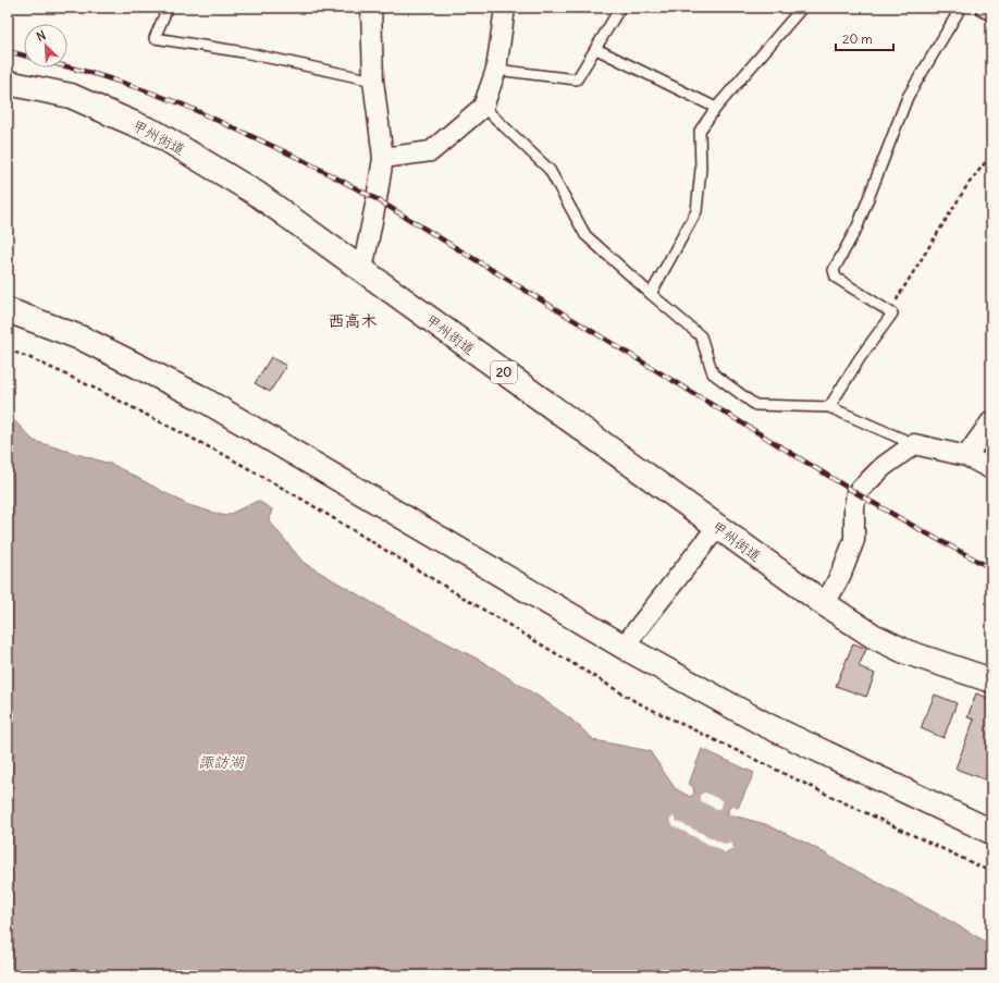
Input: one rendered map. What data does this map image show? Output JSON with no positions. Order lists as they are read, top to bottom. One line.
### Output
{"streets":{"main road":["甲州街道","20"]},"districts":["西高木"],"water":["諏訪湖"],"scale_bar":"20 m","north":"top left"}
